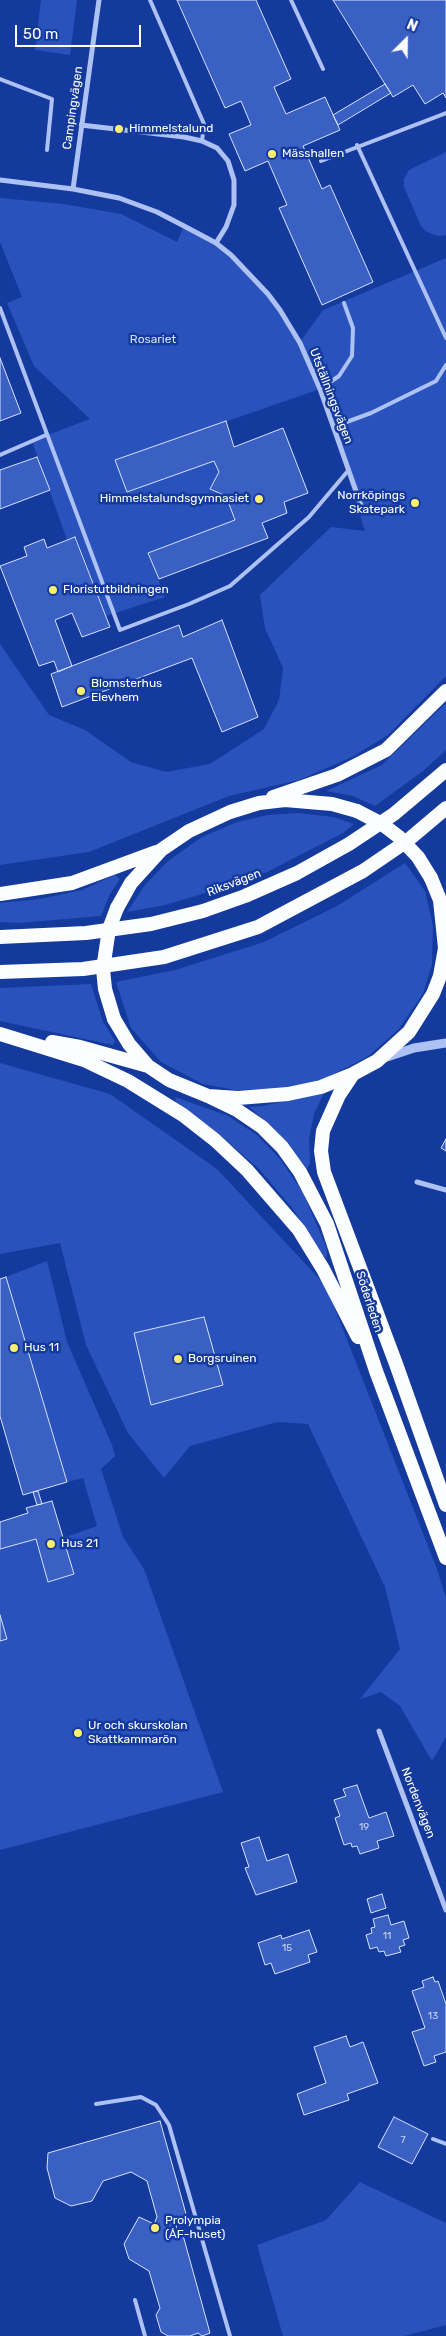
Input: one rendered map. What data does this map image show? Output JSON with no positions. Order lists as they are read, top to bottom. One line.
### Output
{"streets":{"highway":["Riksvägen","Söderleden"],"street":["Campingvägen","Utställningsvägen","Nordenvägen"]},"crossings":[["Campingvägen","Utställningsvägen"]],"parks":["Rosariet"],"places":["Himmelstalund","Mässhallen","Himmelstalundsgymnasiet","Norrköpings Skatepark","Floristutbildningen","Blomsterhus Elevhem","Hus 11","Borgsruinen","Hus 21","Ur och skurskolan Skattkammarön","Prolympia (ÅF-huset)"],"house_numbers":["19","11","15","13","7"],"scale_bar":"50 m","north":"top right"}
